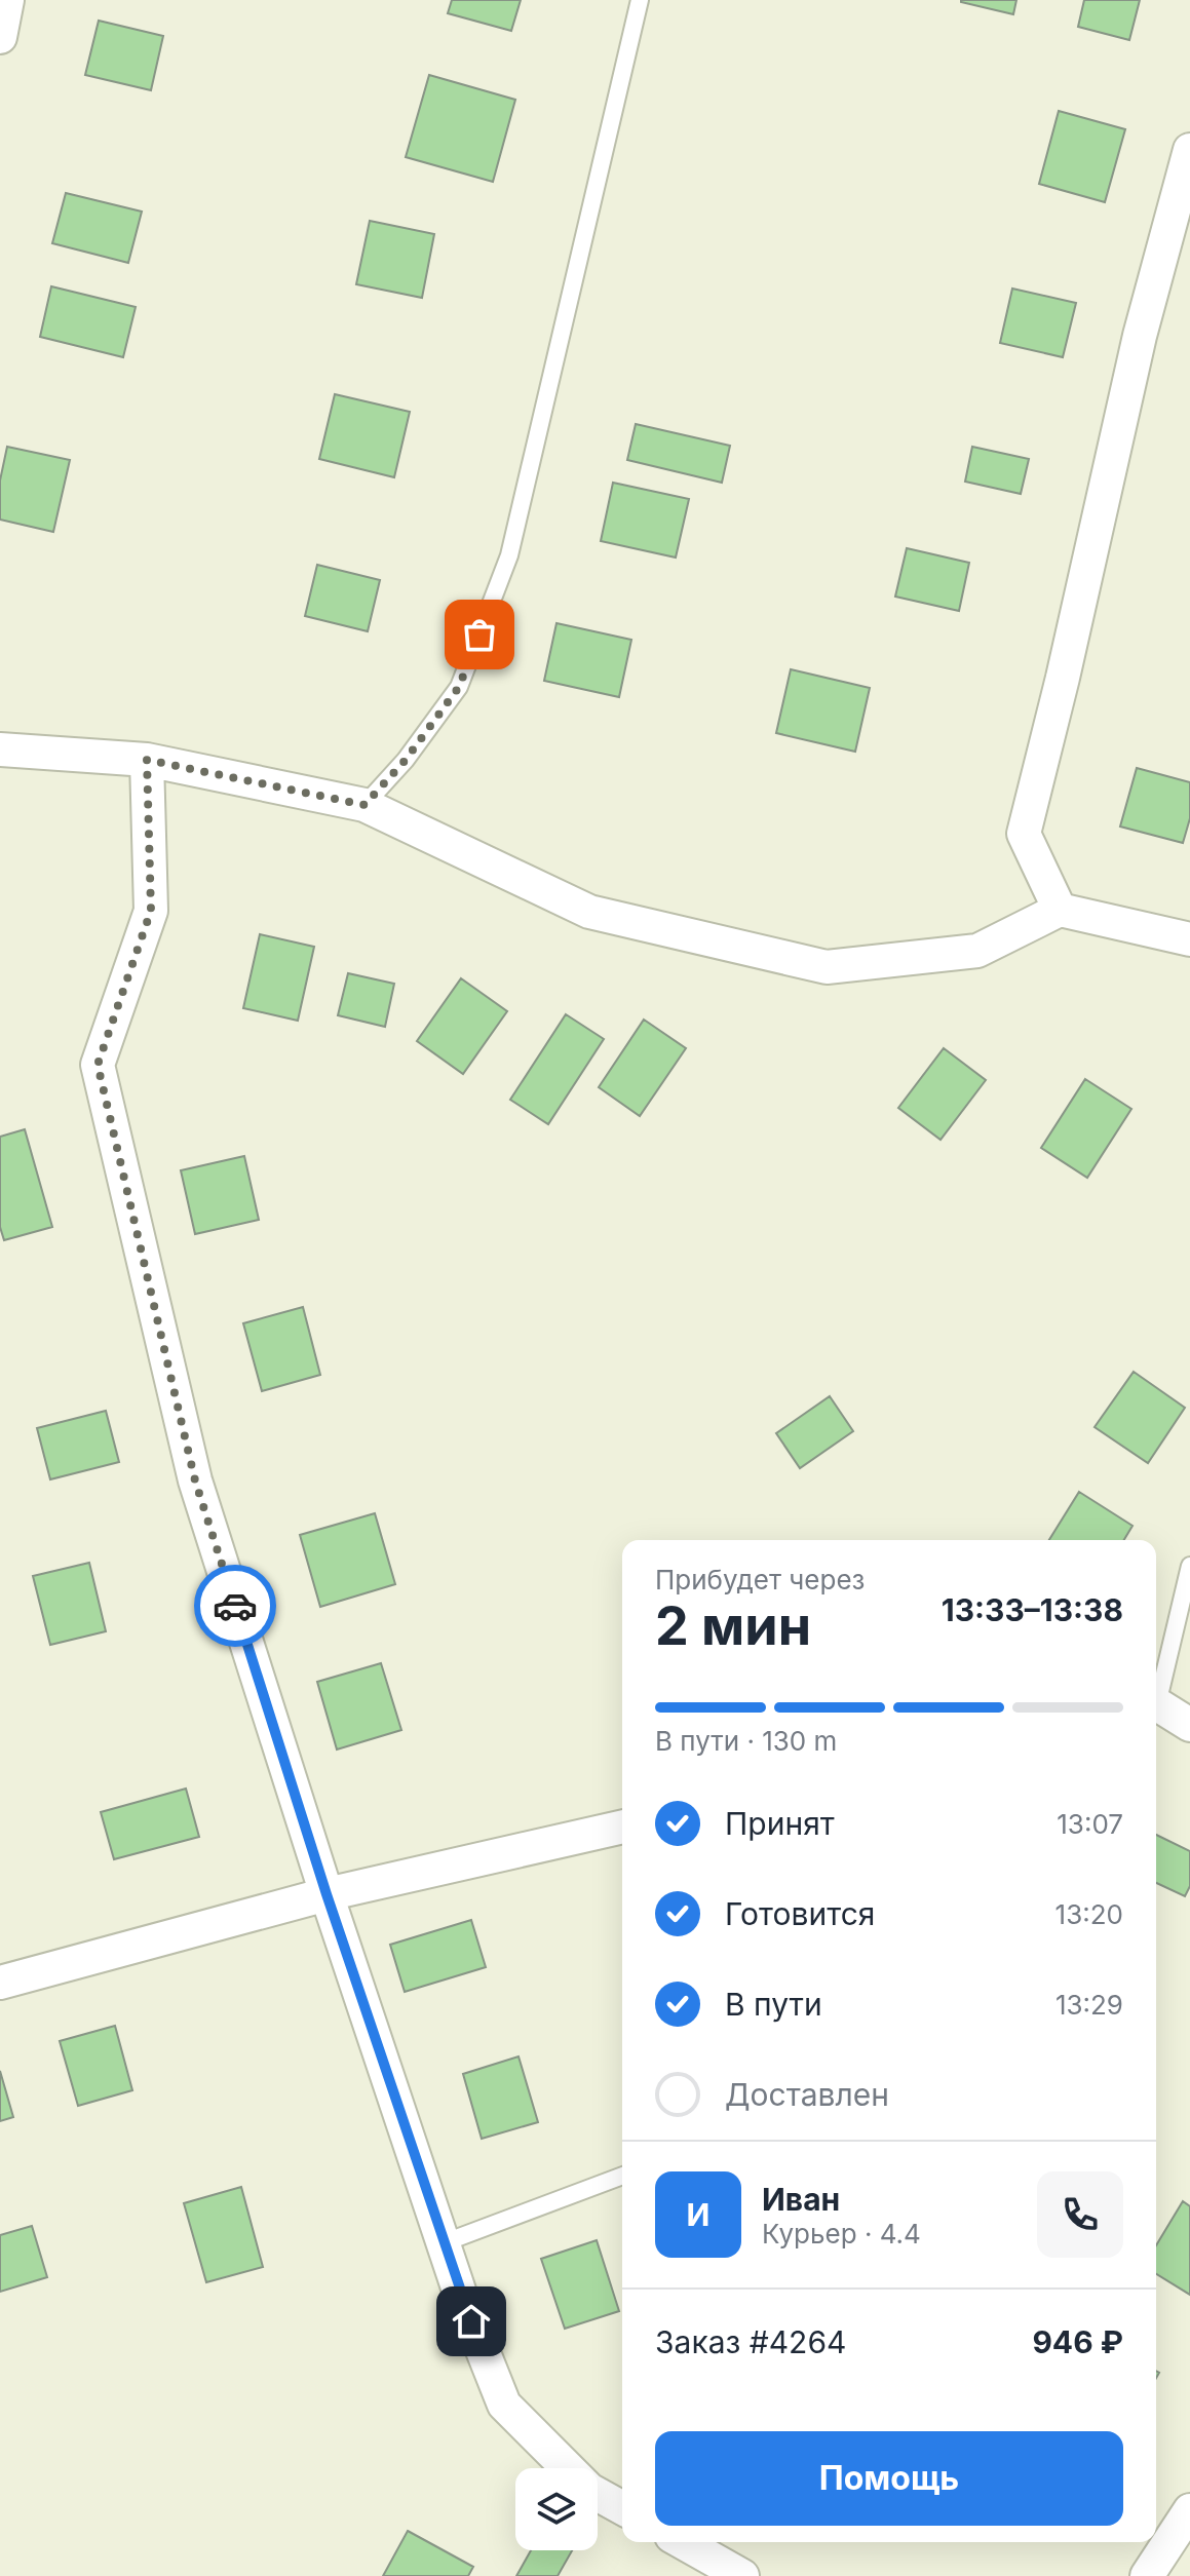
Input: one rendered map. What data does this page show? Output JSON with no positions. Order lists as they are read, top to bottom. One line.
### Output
{"page":{"heading":["2 мин","Прибудет через","13:33–13:38"],"panel":["Иван","Курьер · 4.4","Заказ #4264","946 ₽"],"bar":"В пути · 130 m","list":[["Принят","13:07"],["Готовится","13:20"],["В пути","13:29"],"Доставлен"],"round":"И","buttons":"Помощь"}}
